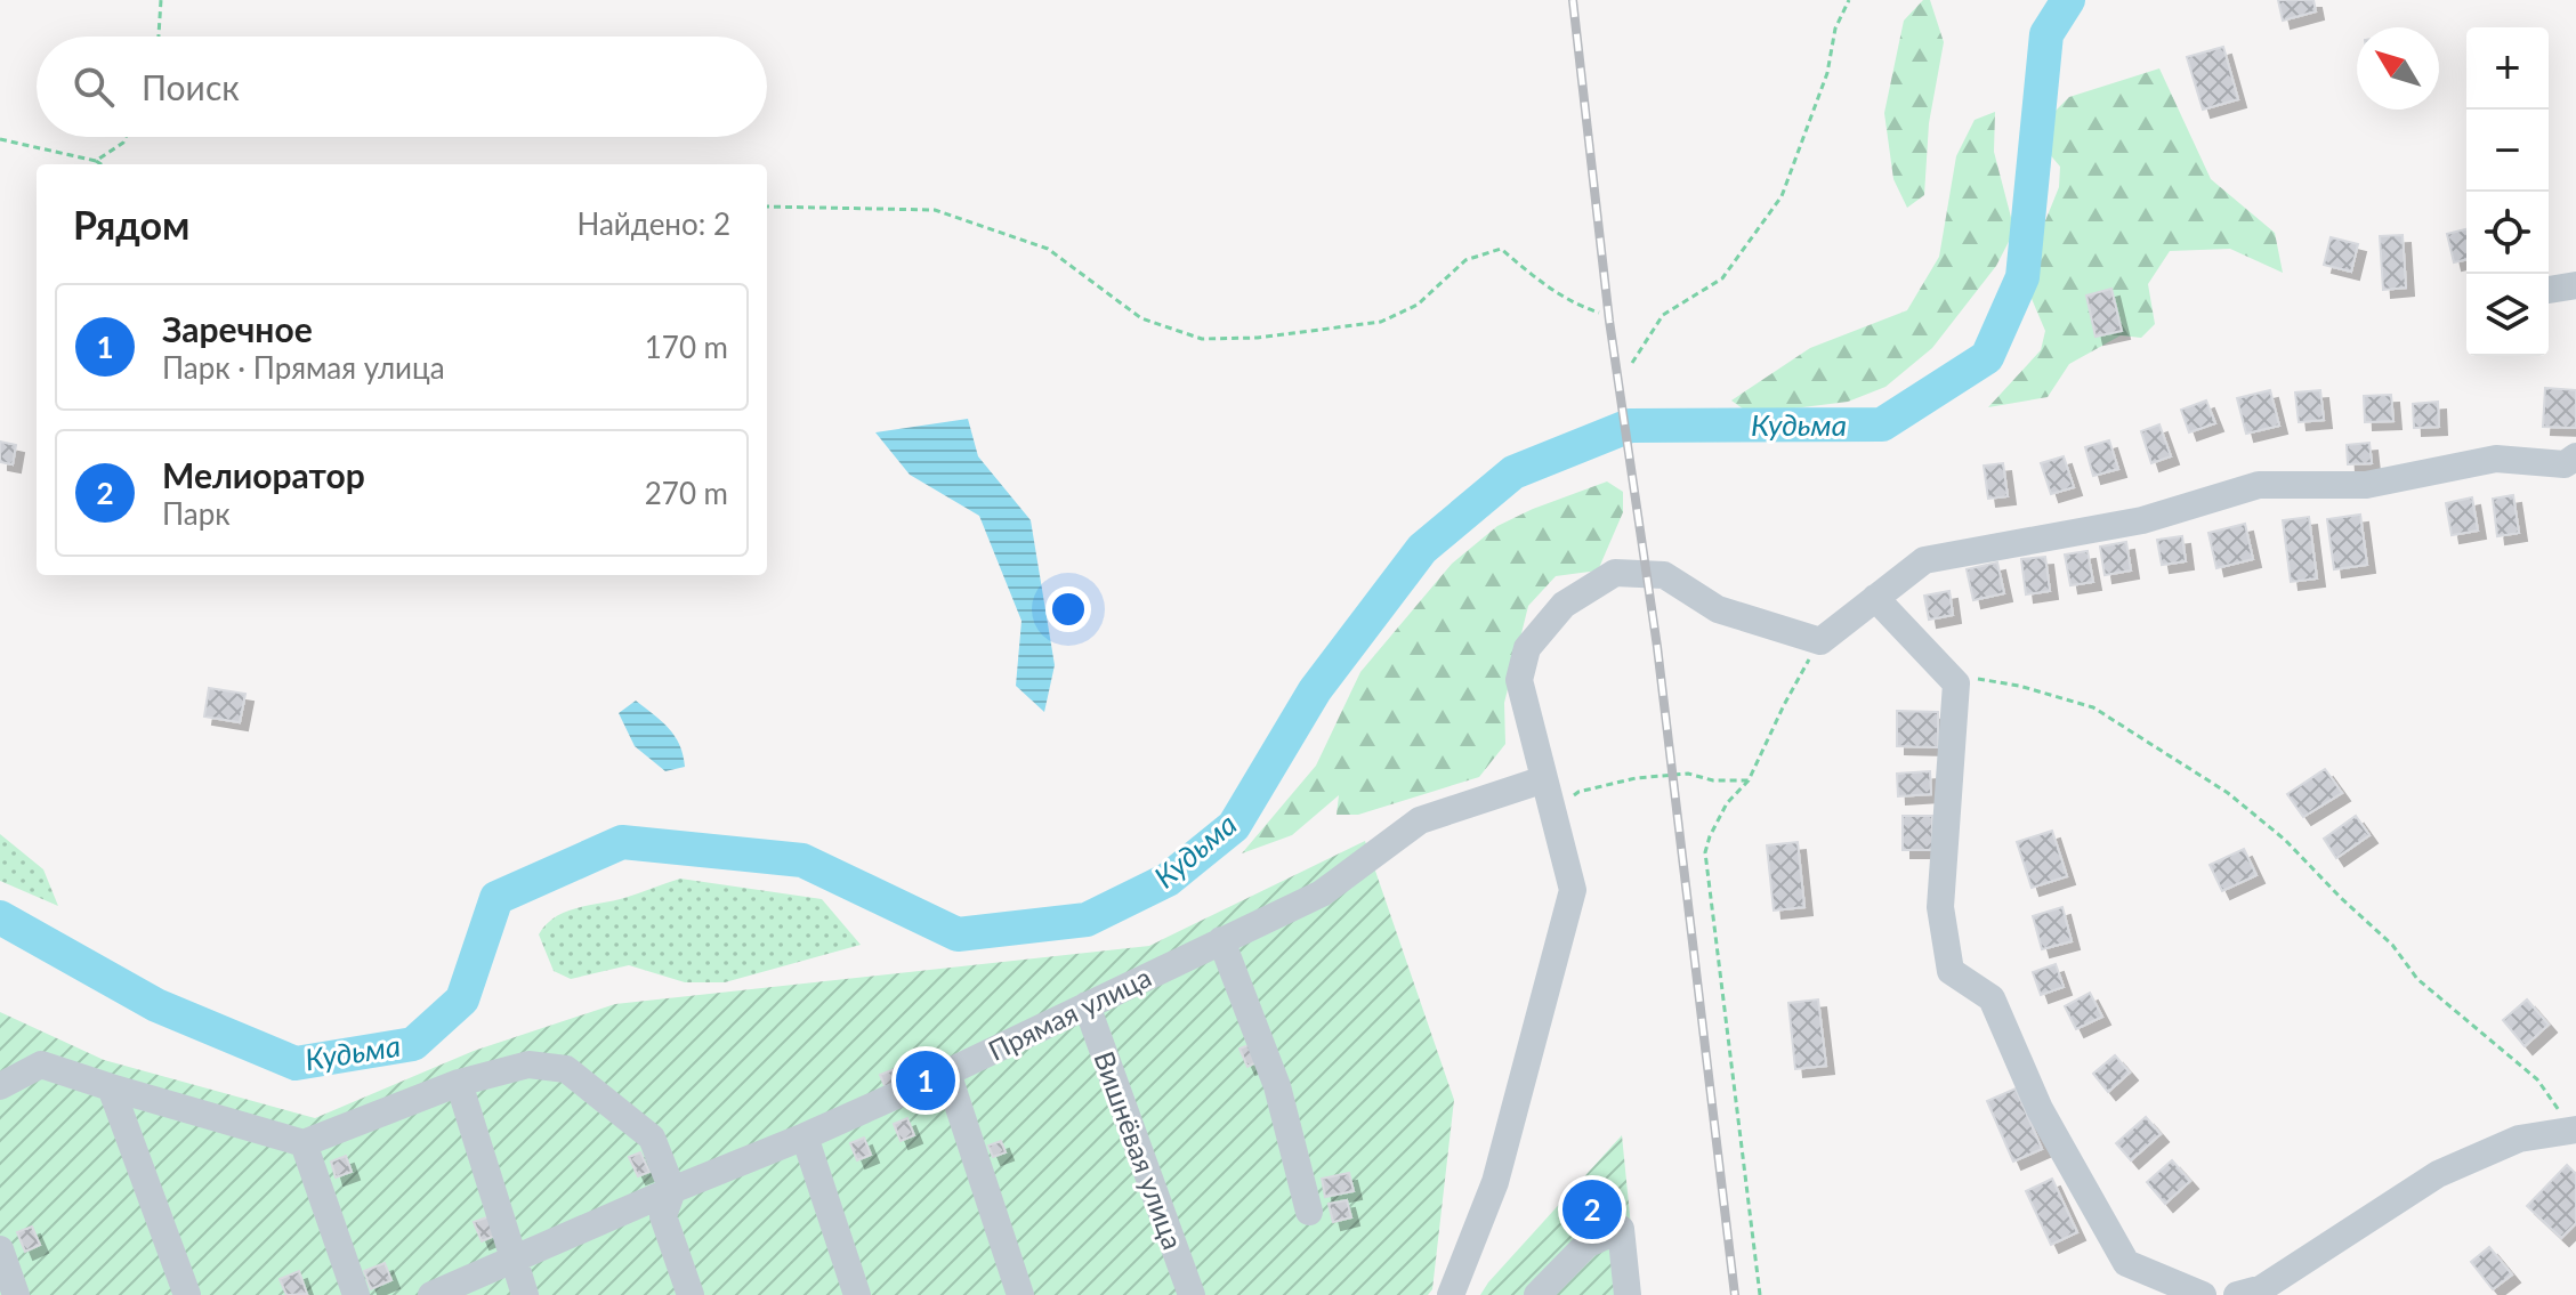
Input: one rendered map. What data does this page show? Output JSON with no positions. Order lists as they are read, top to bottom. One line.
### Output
{"streets":{"street":["Прямая улица","Вишнёвая улица"]},"crossings":[["Прямая улица","Вишнёвая улица"]],"water":["Кудьма"],"north":"top left","page":{"map_buttons":["+","−"],"search":"Поиск","heading":["Рядом","Найдено: 2"],"list":[{"mark":"1","name":"Заречное","note":"Парк · Прямая улица","value":"170 m"},{"mark":"2","name":"Мелиоратор","note":"Парк","value":"270 m"}],"pins":["1","2"]}}
